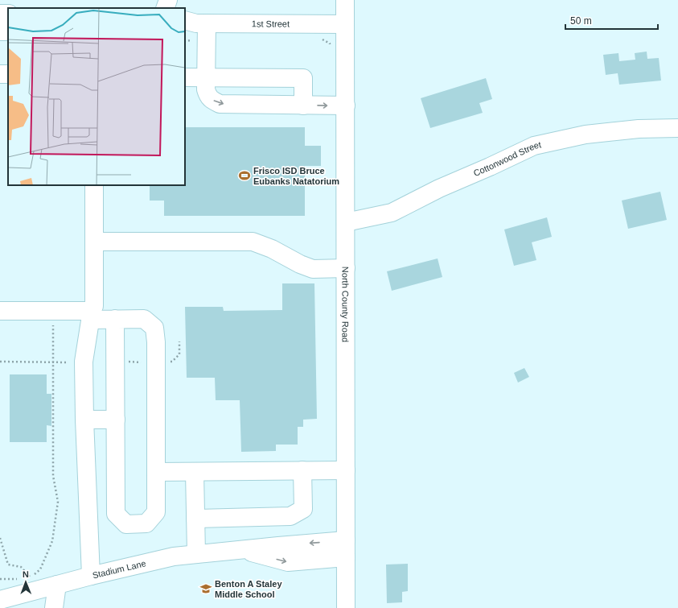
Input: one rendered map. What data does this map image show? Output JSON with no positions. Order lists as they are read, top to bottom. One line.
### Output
{"streets":{"street":["1st Street","Cottonwood Street","North County Road","Stadium Lane"]},"crossings":[["1st Street","North County Road"],["Cottonwood Street","North County Road"],["North County Road","Stadium Lane"]],"places":{"sports":["Frisco ISD Bruce Eubanks Natatorium"],"school or university":["Benton A Staley Middle School"]},"scale_bar":"50 m","north":"top"}
